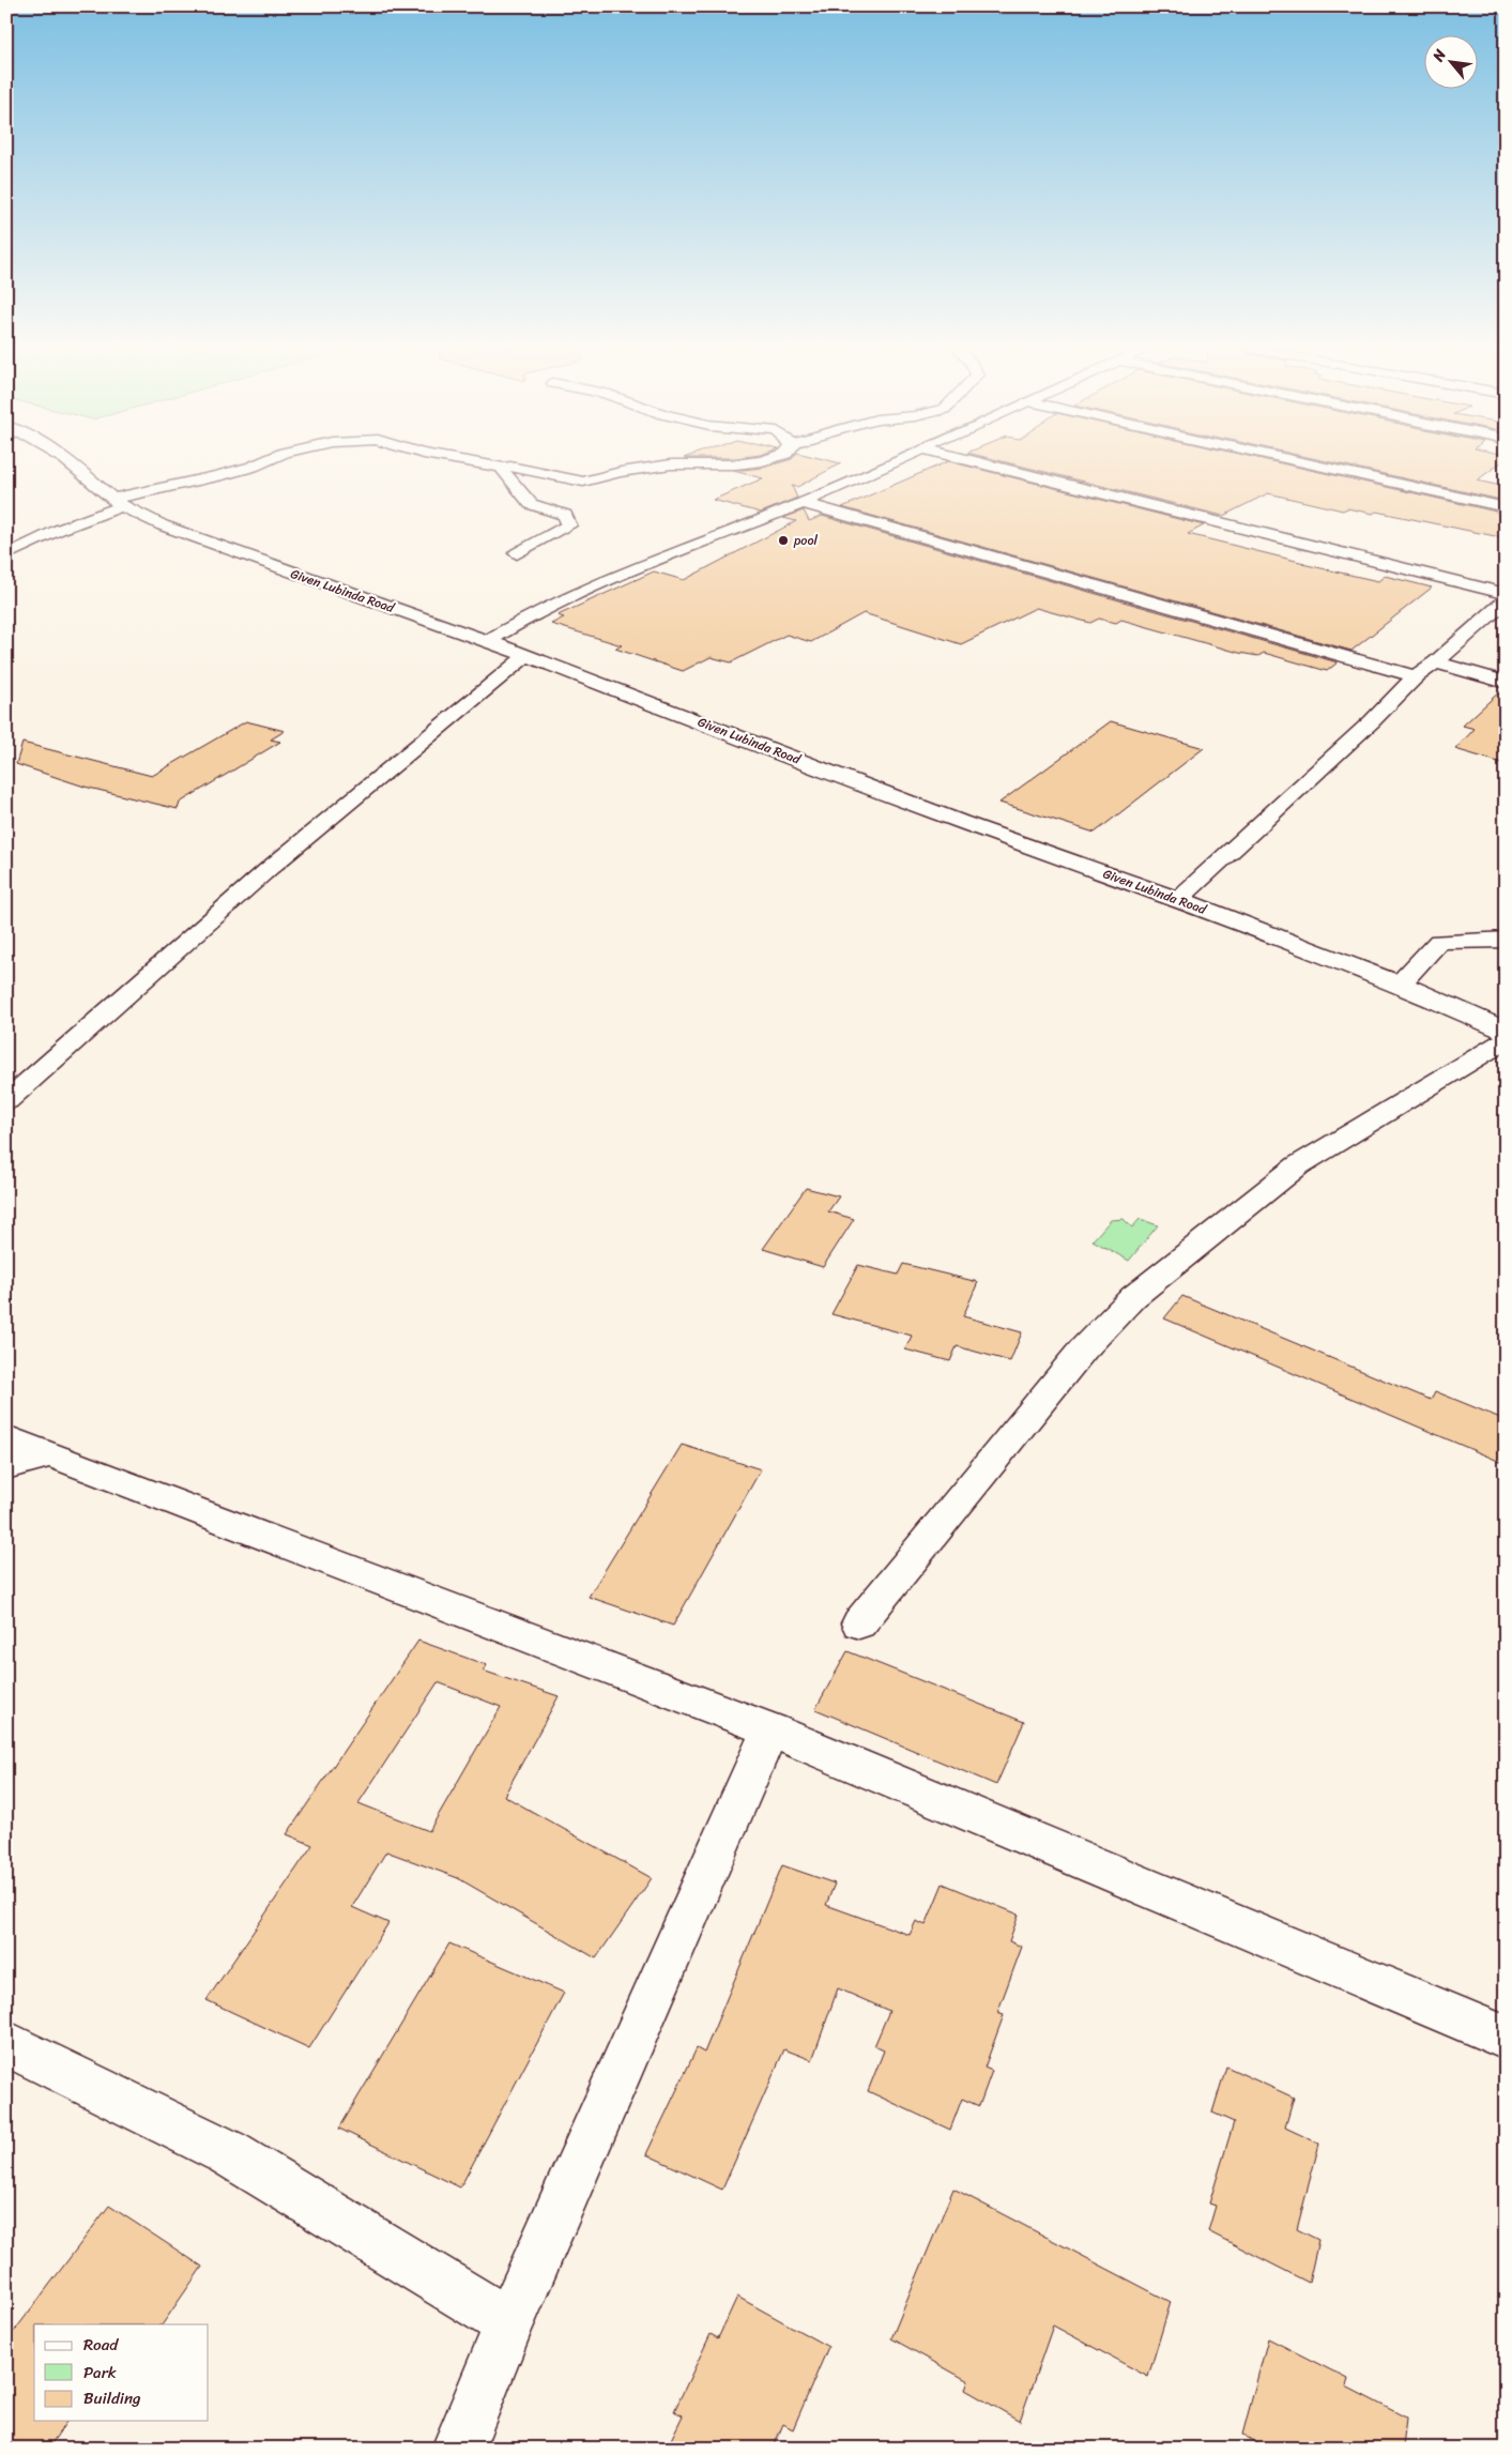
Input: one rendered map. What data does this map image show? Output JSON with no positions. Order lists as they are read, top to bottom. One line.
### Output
{"streets":{"street":["Given Lubinda Road"]},"places":["pool"],"legend":["Road","Park","Building"],"north":"top left"}
